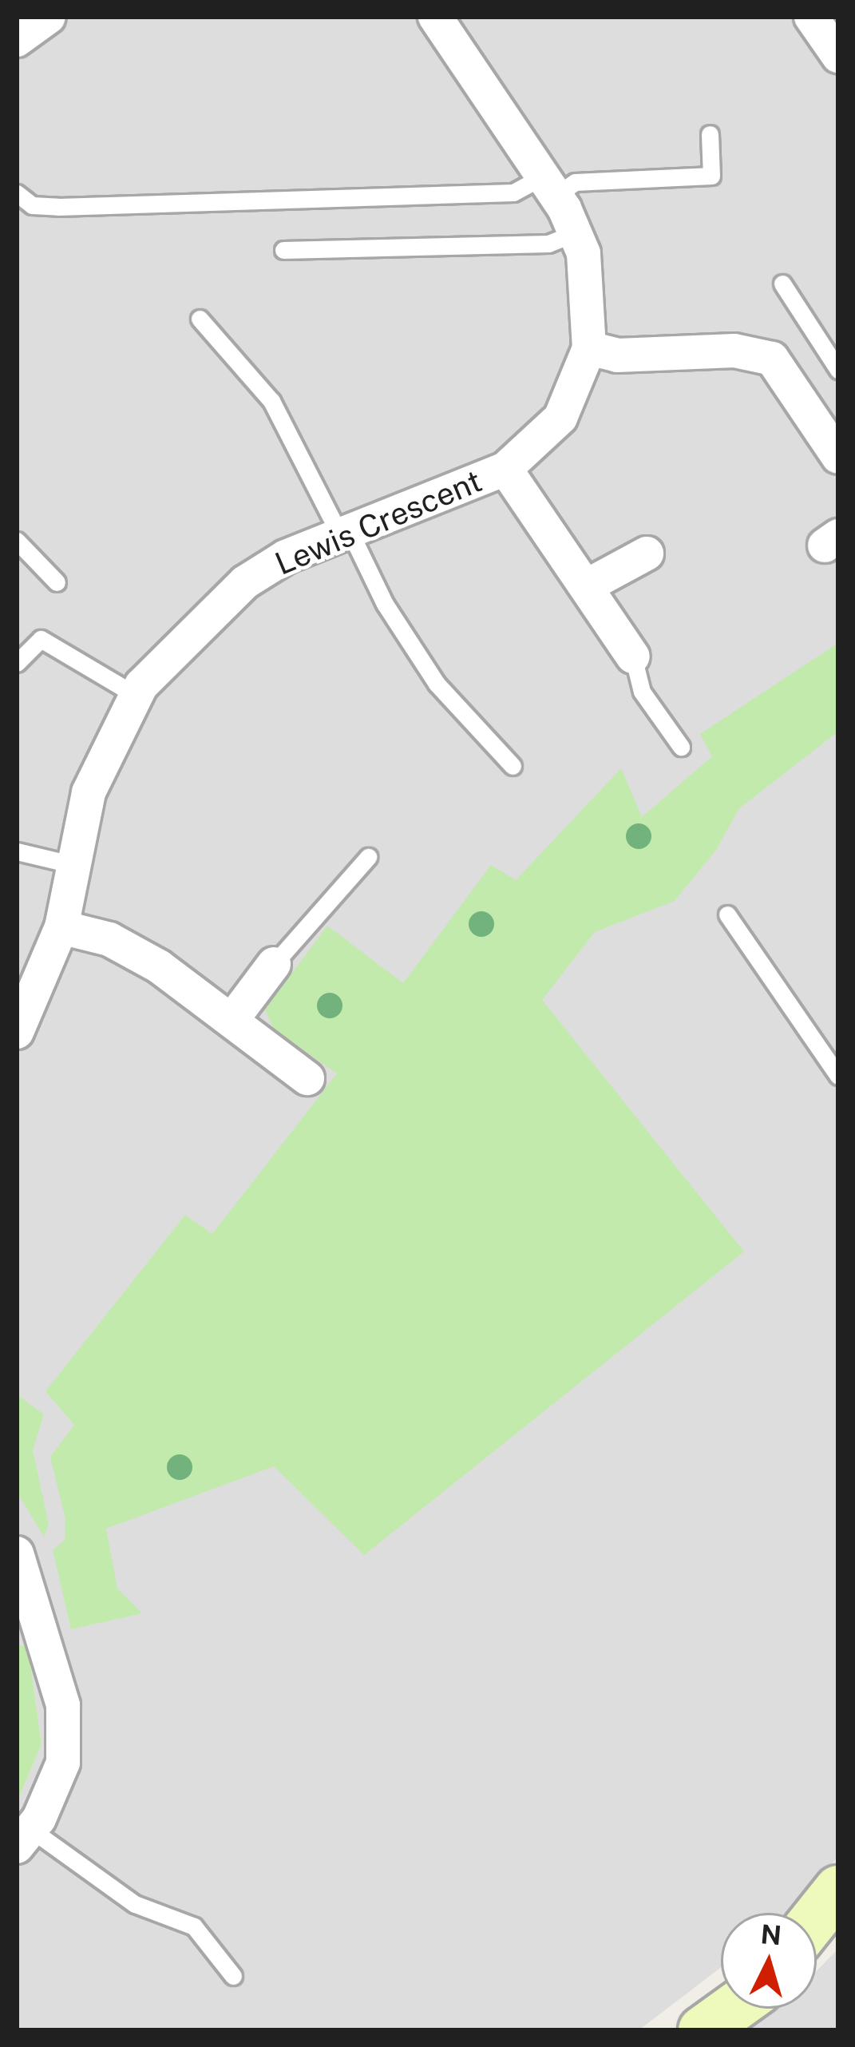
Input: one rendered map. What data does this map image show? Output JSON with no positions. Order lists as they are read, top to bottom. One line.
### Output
{"streets":{"street":["Lewis Crescent"]},"north":"top"}
